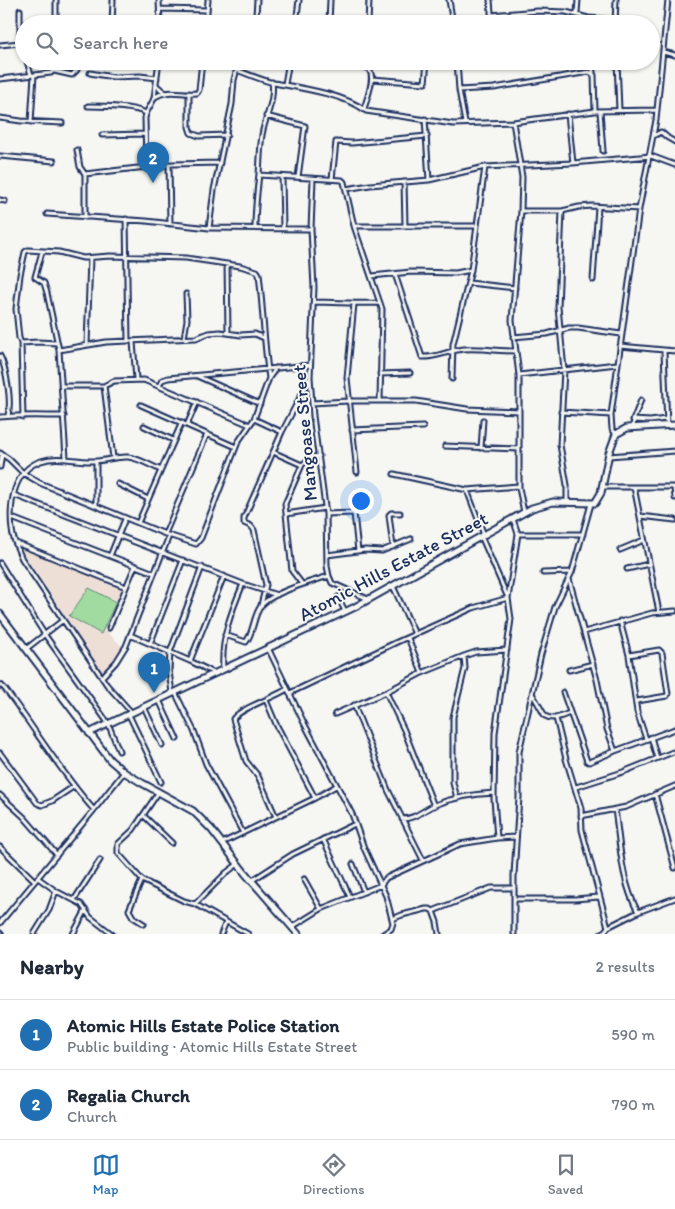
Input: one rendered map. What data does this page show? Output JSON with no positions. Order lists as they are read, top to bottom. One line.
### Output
{"streets":{"street":["Mangoase Street","Atomic Hills Estate Street"]},"page":{"search":"Search here","pins":["2","1"],"heading":["Nearby","2 results"],"list":[{"mark":"1","name":"Atomic Hills Estate Police Station","note":"Public building · Atomic Hills Estate Street","value":"590 m"},{"mark":"2","name":"Regalia Church","note":"Church","value":"790 m"}],"nav":["Map","Directions","Saved"]}}
